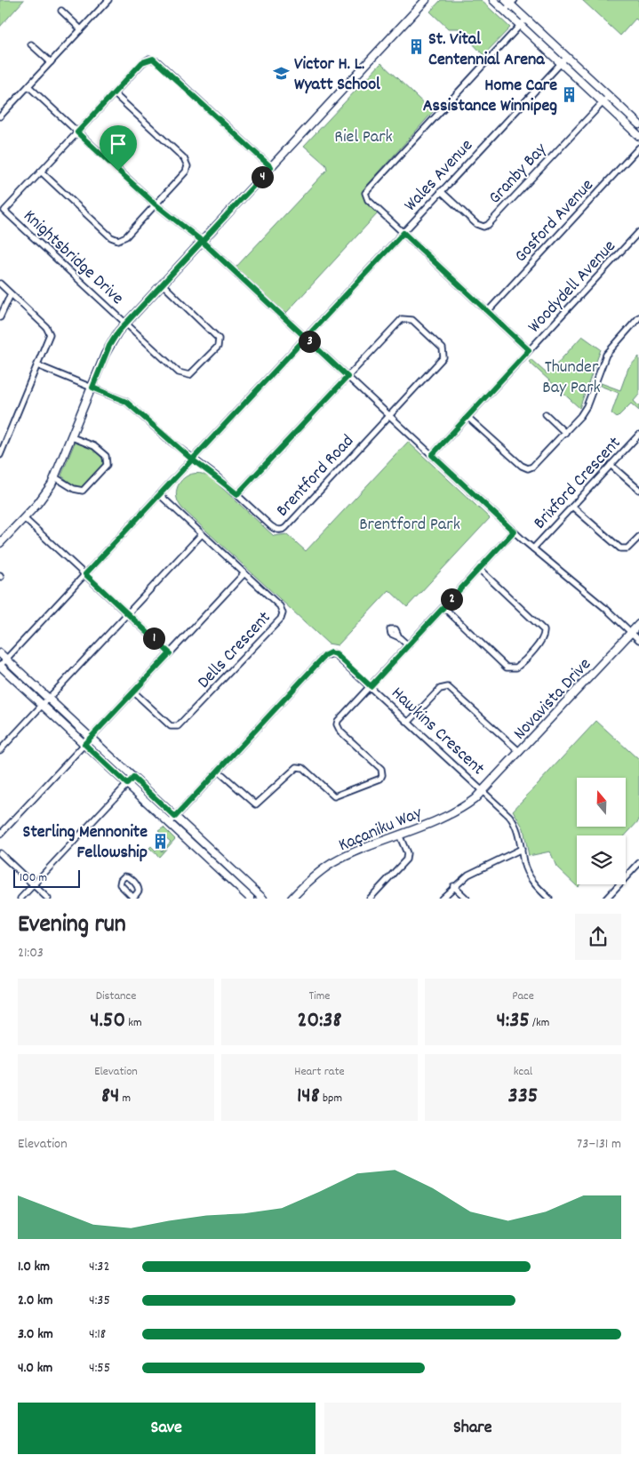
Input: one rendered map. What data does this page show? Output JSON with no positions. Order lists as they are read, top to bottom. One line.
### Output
{"streets":{"street":["Granby Bay","Wales Avenue","Gosford Avenue","Knightsbridge Drive","Woodydell Avenue","Brentford Road","Brixford Crescent","Dells Crescent","Novavista Drive","Hawkins Crescent","Kaçaniku Way"]},"crossings":[["Granby Bay","Wales Avenue"],["Wales Avenue","Brentford Road"],["Wales Avenue","Dells Crescent"],["Novavista Drive","Hawkins Crescent"],["Novavista Drive","Kaçaniku Way"],["Hawkins Crescent","Kaçaniku Way"]],"parks":["Riel Park","Thunder Bay Park","Brentford Park"],"places":{"building":["St. Vital Centennial Arena","Home Care Assistance Winnipeg","Sterling Mennonite Fellowship"],"school or university":["Victor H. L. Wyatt School"]},"scale_bar":"100 m","north":"top","page":{"pins":["4","3","2","1"],"scale":"100 m","heading":["Evening run","21:03"],"stats":[["Distance","4.50 km"],["Time","20:38"],["Pace","4:35 /km"],["Elevation","84 m"],["Heart rate","148 bpm"],["kcal","335"]],"chart":["Elevation","73–131 m"],"list":[{"name":"1.0 km","note":"4:32"},{"name":"2.0 km","note":"4:35"},{"name":"3.0 km","note":"4:18"},{"name":"4.0 km","note":"4:55"}],"buttons":["Save","Share"]}}
